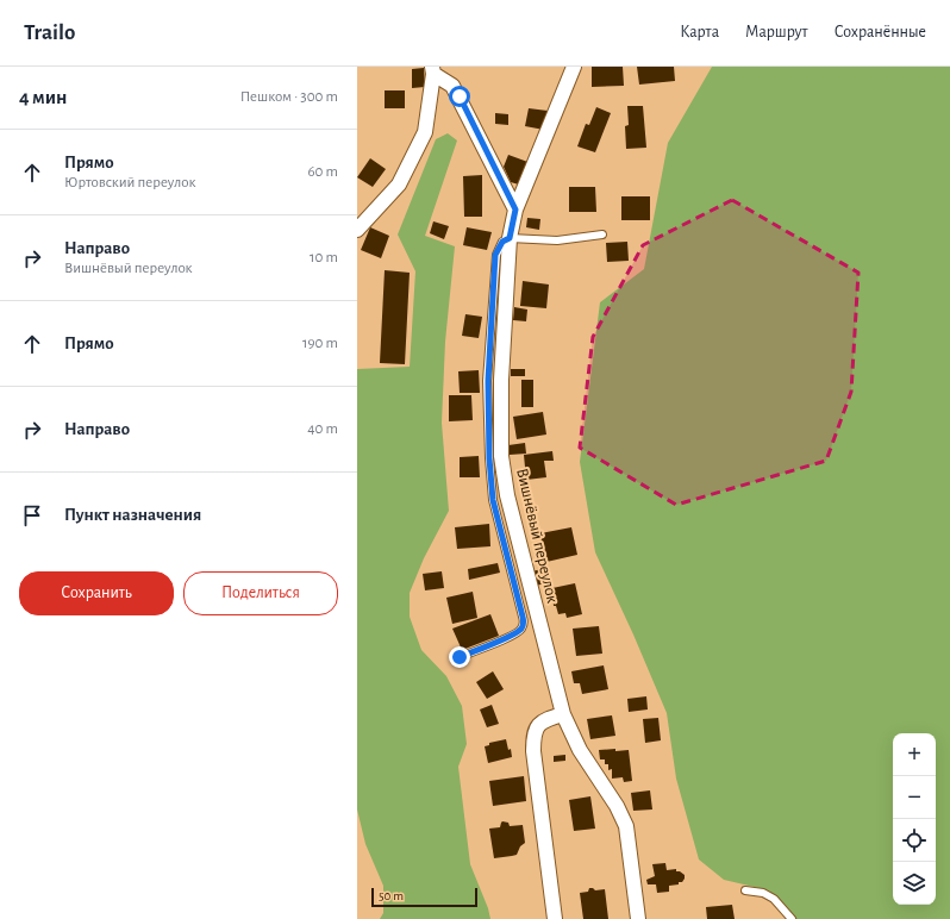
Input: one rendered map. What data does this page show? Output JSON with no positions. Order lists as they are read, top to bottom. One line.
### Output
{"streets":{"street":["Вишнёвый переулок"]},"scale_bar":"50 m","page":{"header":"Trailo","nav":["Карта","Маршрут","Сохранённые"],"heading":["4 мин","Пешком · 300 m"],"list":[["Прямо","Юртовский переулок","60 m"],["Направо","Вишнёвый переулок","10 m"],["Прямо","190 m"],["Направо","40 m"],"Пункт назначения"],"buttons":["Сохранить","Поделиться"],"map_buttons":["+","−"],"scale":"50 m"}}
